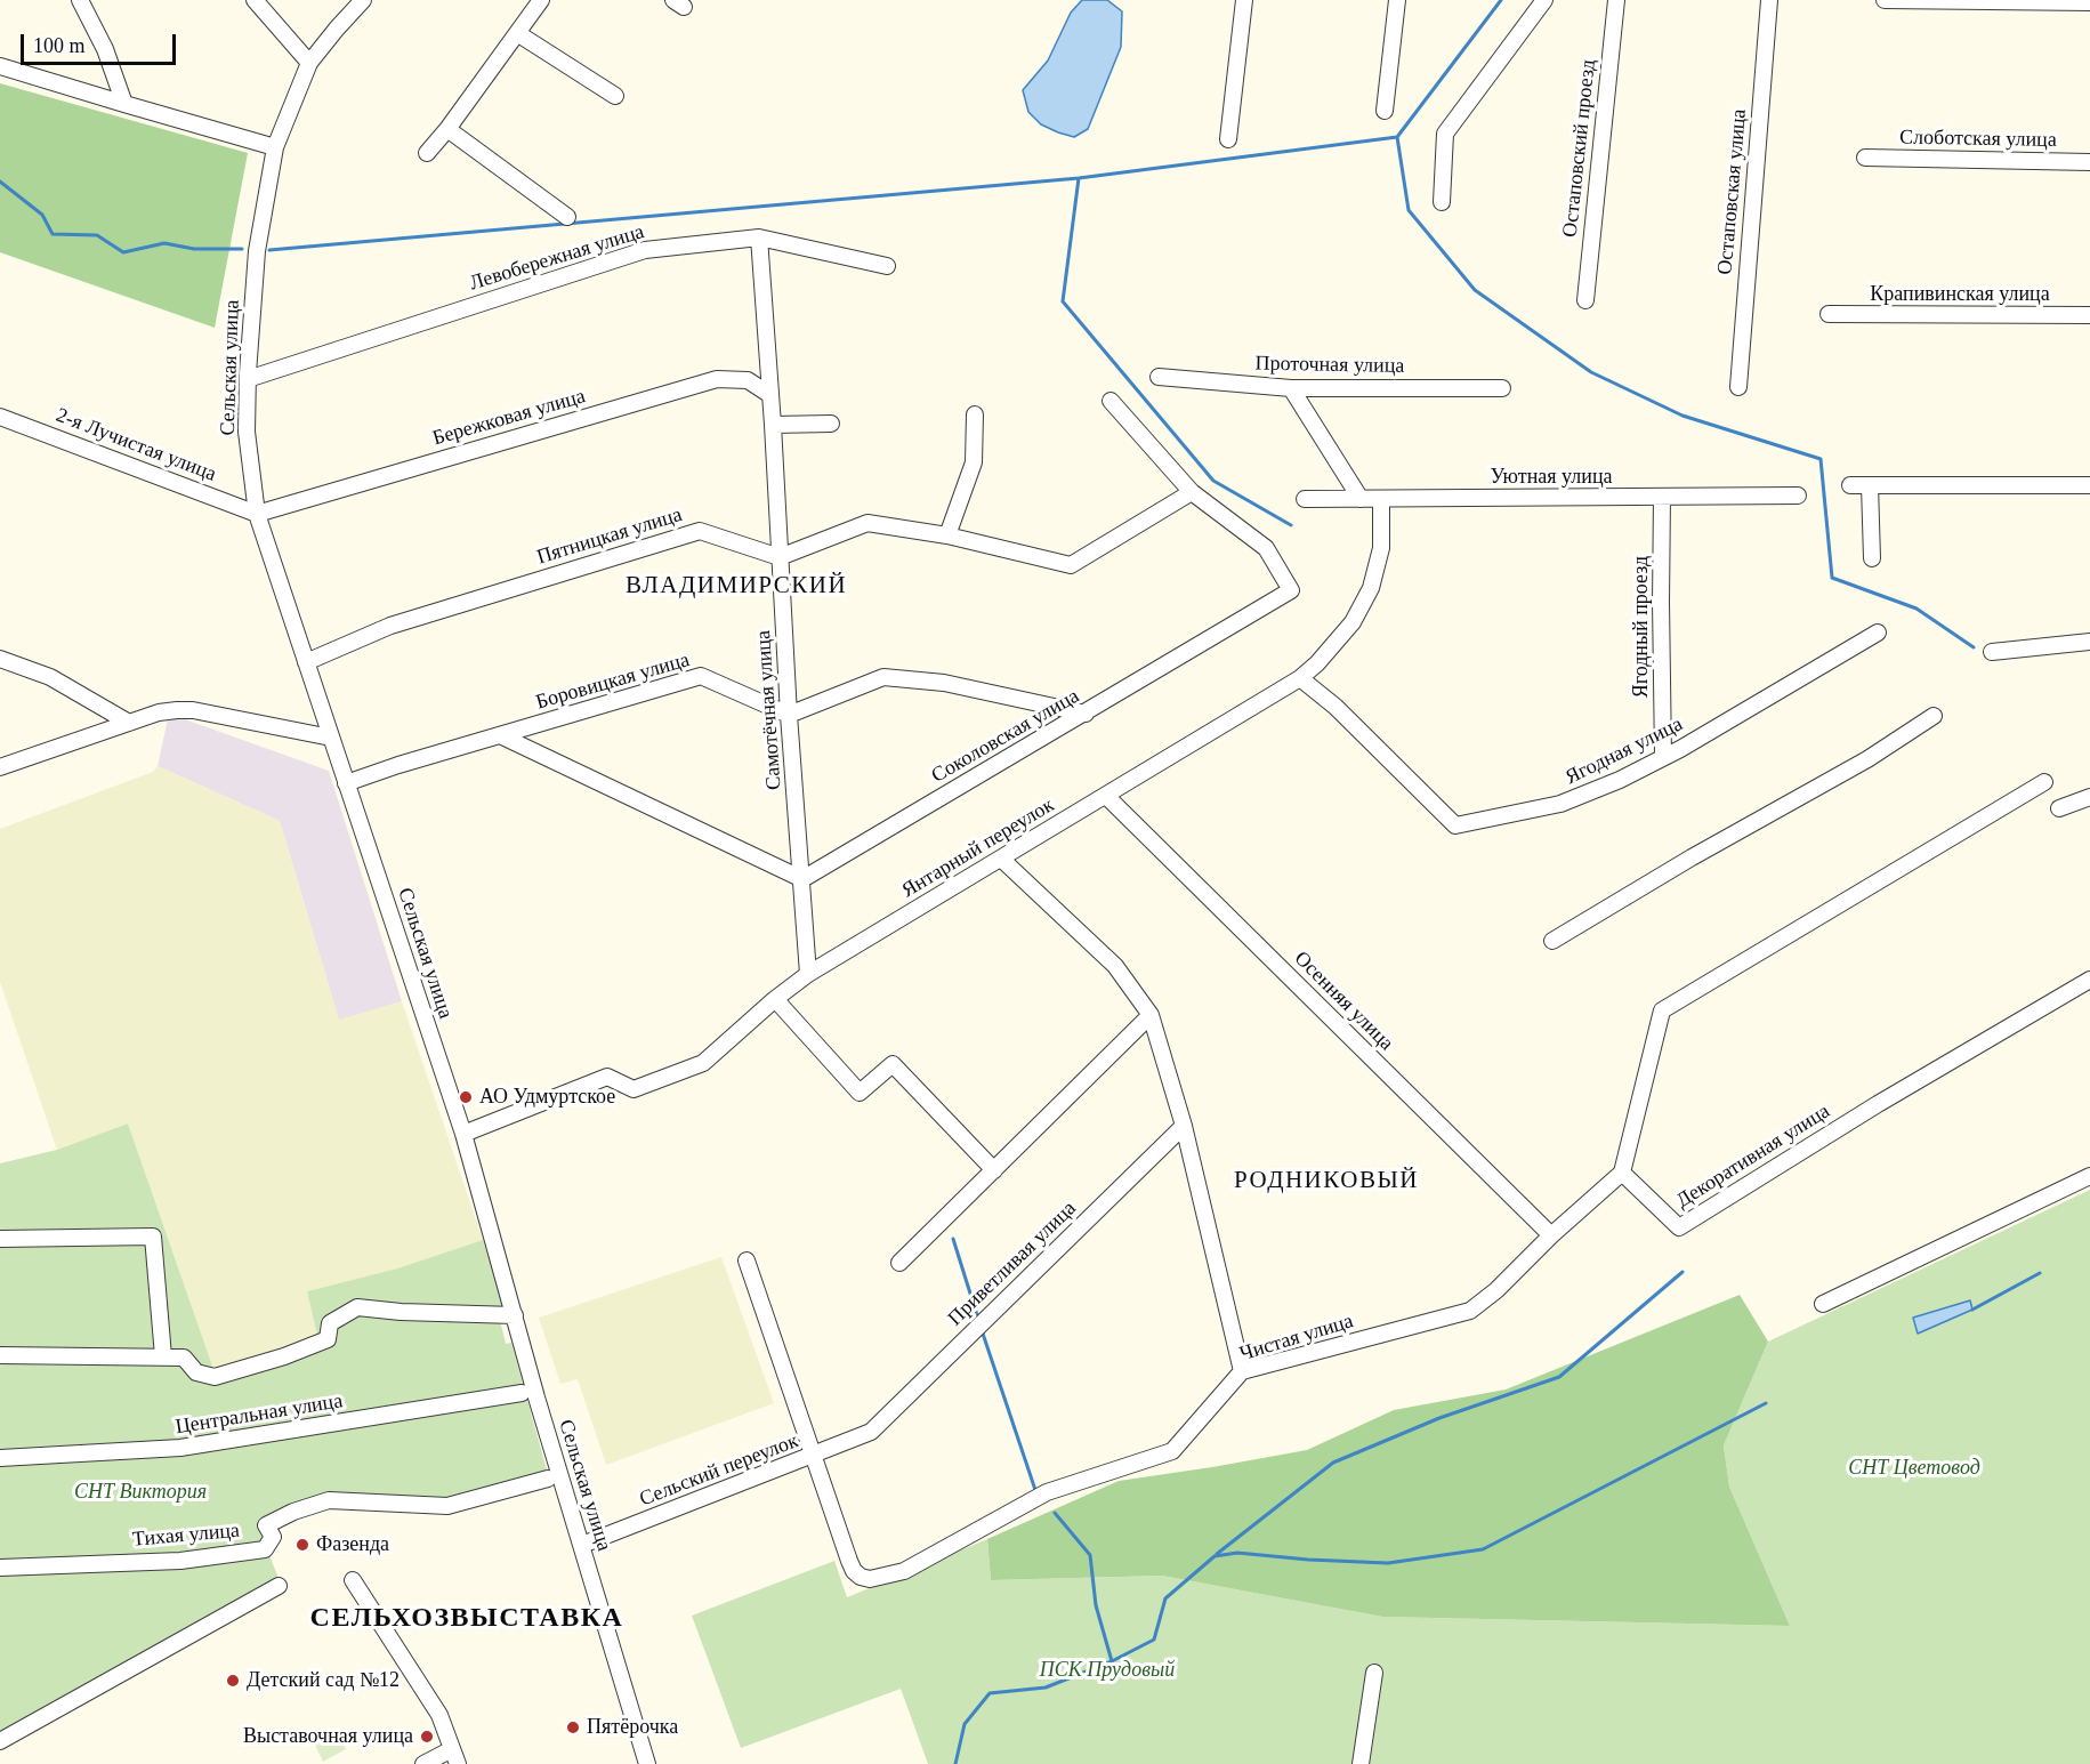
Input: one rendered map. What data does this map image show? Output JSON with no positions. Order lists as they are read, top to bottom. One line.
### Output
{"streets":{"street":["Слоботская улица","Остаповский проезд","Остаповская улица","Левобережная улица","Крапивинская улица","Проточная улица","Сельская улица","Бережковая улица","2-я Лучистая улица","Уютная улица","Пятницкая улица","Ягодный проезд","Боровицкая улица","Самотёчная улица","Соколовская улица","Ягодная улица","Янтарный переулок","Осенняя улица","Декоративная улица","Приветливая улица","Чистая улица","Центральная улица","Сельский переулок","Тихая улица"]},"crossings":[["Левобережная улица","Сельская улица"],["Левобережная улица","Самотёчная улица"],["Сельская улица","Бережковая улица"],["Сельская улица","2-я Лучистая улица"],["Сельская улица","Пятницкая улица"],["Сельская улица","Боровицкая улица"],["Сельская улица","Янтарный переулок"],["Сельская улица","Сельский переулок"],["Бережковая улица","2-я Лучистая улица"],["Бережковая улица","Самотёчная улица"],["Уютная улица","Ягодный проезд"],["Уютная улица","Янтарный переулок"],["Пятницкая улица","Самотёчная улица"],["Ягодный проезд","Ягодная улица"],["Боровицкая улица","Самотёчная улица"],["Самотёчная улица","Соколовская улица"],["Самотёчная улица","Янтарный переулок"],["Ягодная улица","Янтарный переулок"],["Янтарный переулок","Осенняя улица"],["Осенняя улица","Чистая улица"],["Декоративная улица","Чистая улица"],["Приветливая улица","Сельский переулок"],["Чистая улица","Сельский переулок"]],"districts":["ВЛАДИМИРСКИЙ","РОДНИКОВЫЙ","СЕЛЬХОЗВЫСТАВКА"],"parks":["СНТ Цветовод","СНТ Виктория","ПСК Прудовый"],"places":["АО Удмуртское","Фазенда","Детский сад №12","Пятёрочка","Выставочная улица"],"scale_bar":"100 m"}
